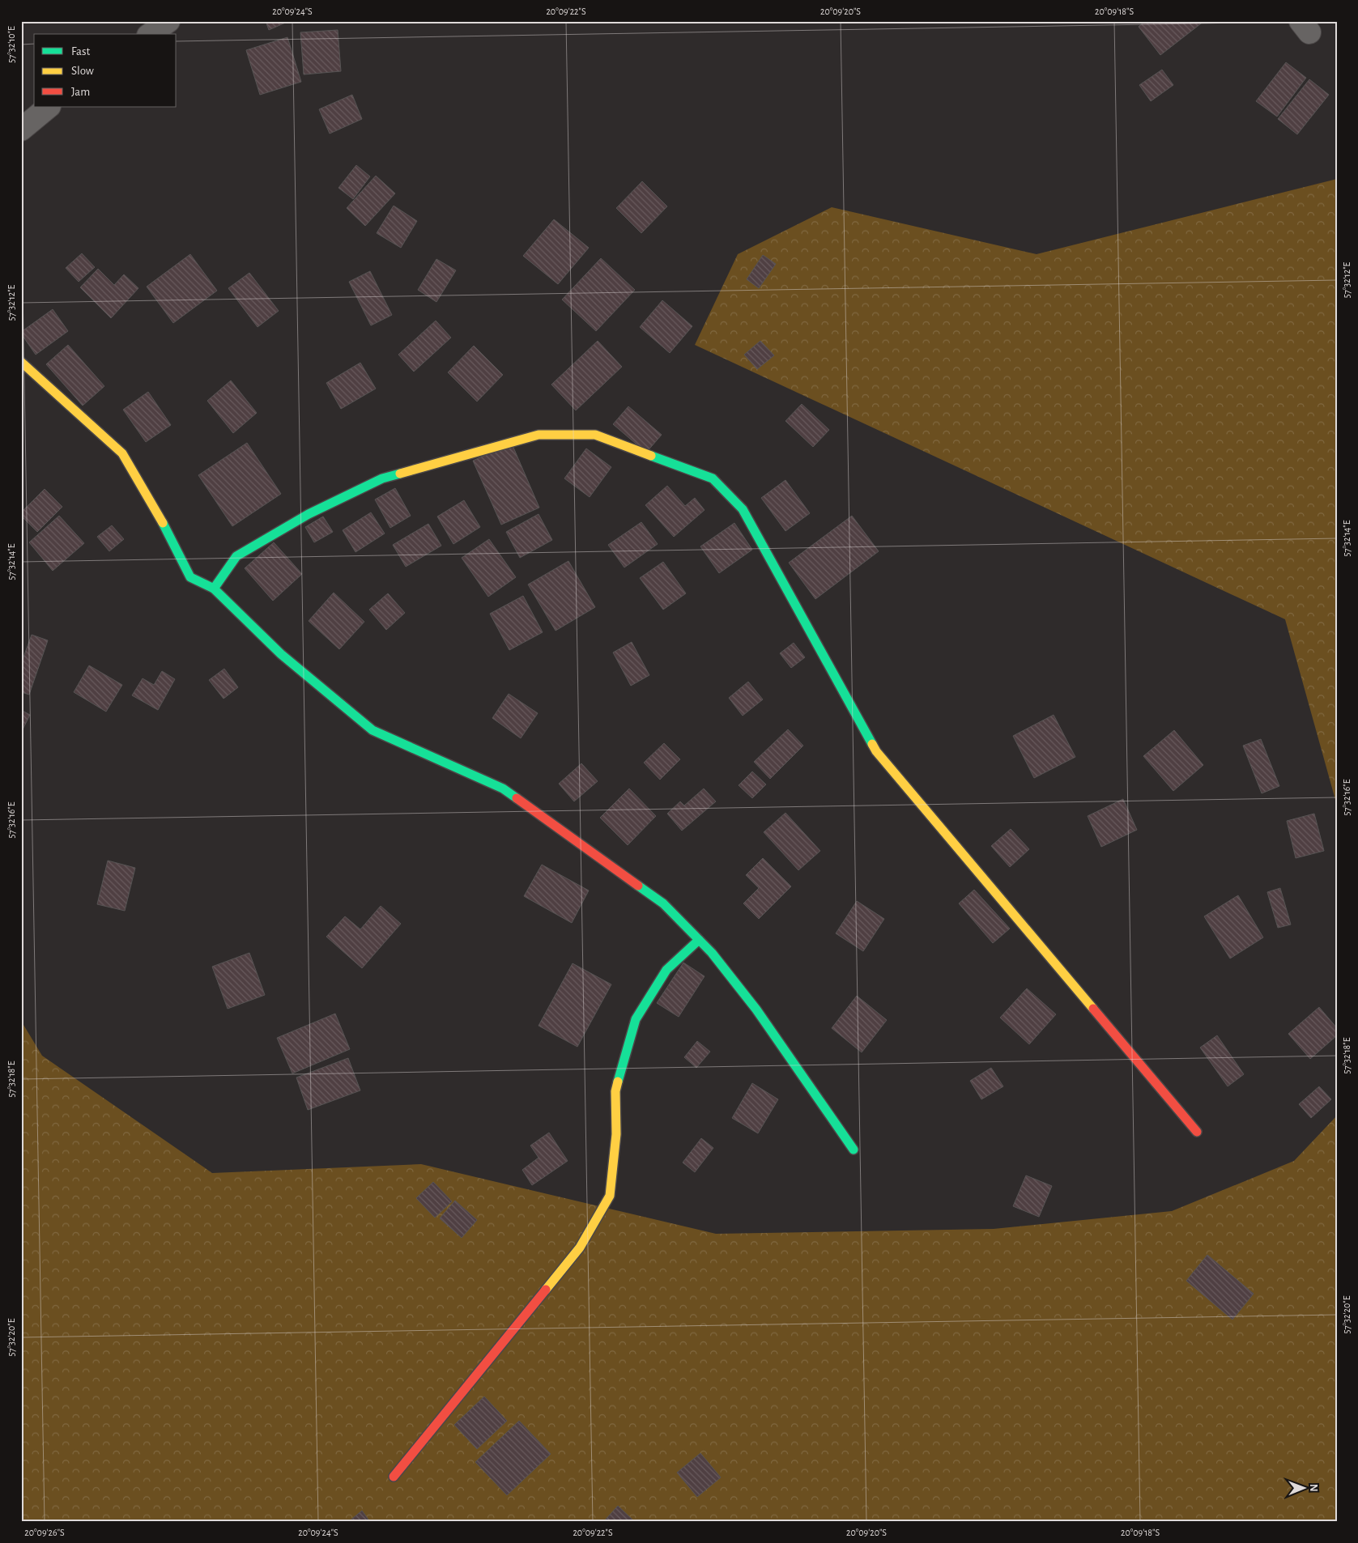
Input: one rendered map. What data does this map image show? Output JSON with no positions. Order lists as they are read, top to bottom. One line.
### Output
{"legend":["Fast","Slow","Jam"],"north":"right","coordinates":["20°09'24\"S","20°09'22\"S","20°09'20\"S","20°09'18\"S","57°32'10\"E","57°32'12\"E","57°32'14\"E","57°32'16\"E","57°32'18\"E","57°32'20\"E","20°09'26\"S"]}
